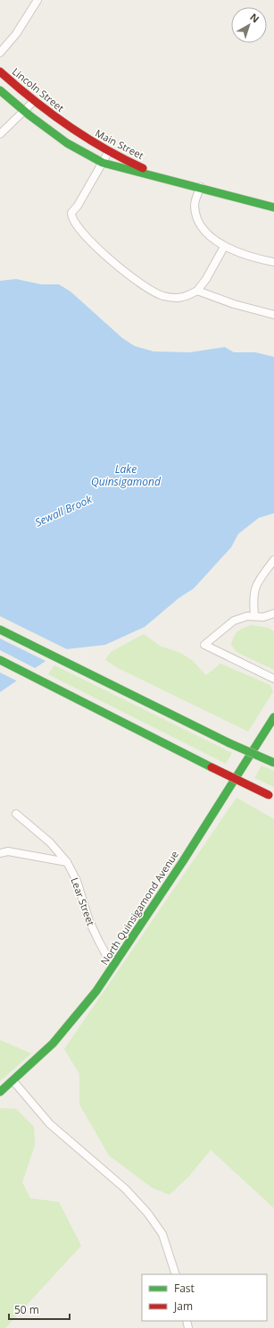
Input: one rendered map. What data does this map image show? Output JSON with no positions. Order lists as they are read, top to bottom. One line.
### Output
{"streets":{"main road":["Lincoln Street","Main Street","North Quinsigamond Avenue"],"street":["Lear Street"]},"crossings":[["Lincoln Street","Main Street"],["Lear Street","North Quinsigamond Avenue"]],"water":["Lake Quinsigamond","Sewall Brook"],"legend":["Fast","Jam"],"scale_bar":"50 m","north":"top right"}
